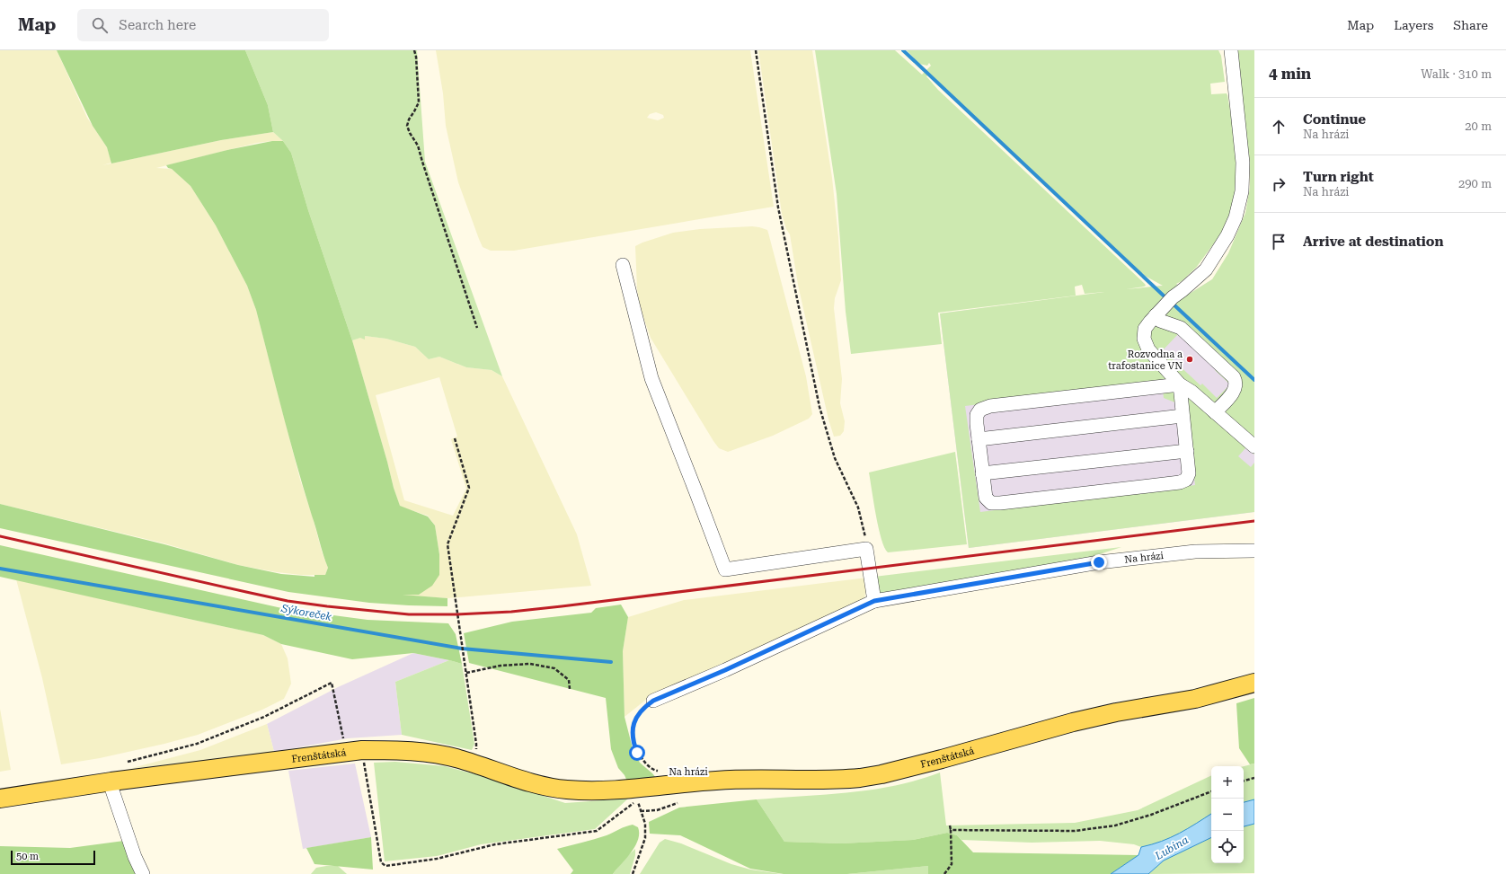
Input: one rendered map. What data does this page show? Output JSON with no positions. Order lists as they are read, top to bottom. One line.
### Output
{"streets":{"main road":["Frenštátská"],"street":["Na hrázi"]},"crossings":[["Na hrázi","Frenštátská"]],"water":["Sýkoreček","Lubina"],"places":["Rozvodna a trafostanice VN"],"scale_bar":"50 m","page":{"header":"Map","search":"Search here","nav":["Map","Layers","Share"],"heading":["4 min","Walk · 310 m"],"list":[["Continue","Na hrázi","20 m"],["Turn right","Na hrázi","290 m"],"Arrive at destination"],"map_buttons":["+","−"],"scale":"50 m"}}
